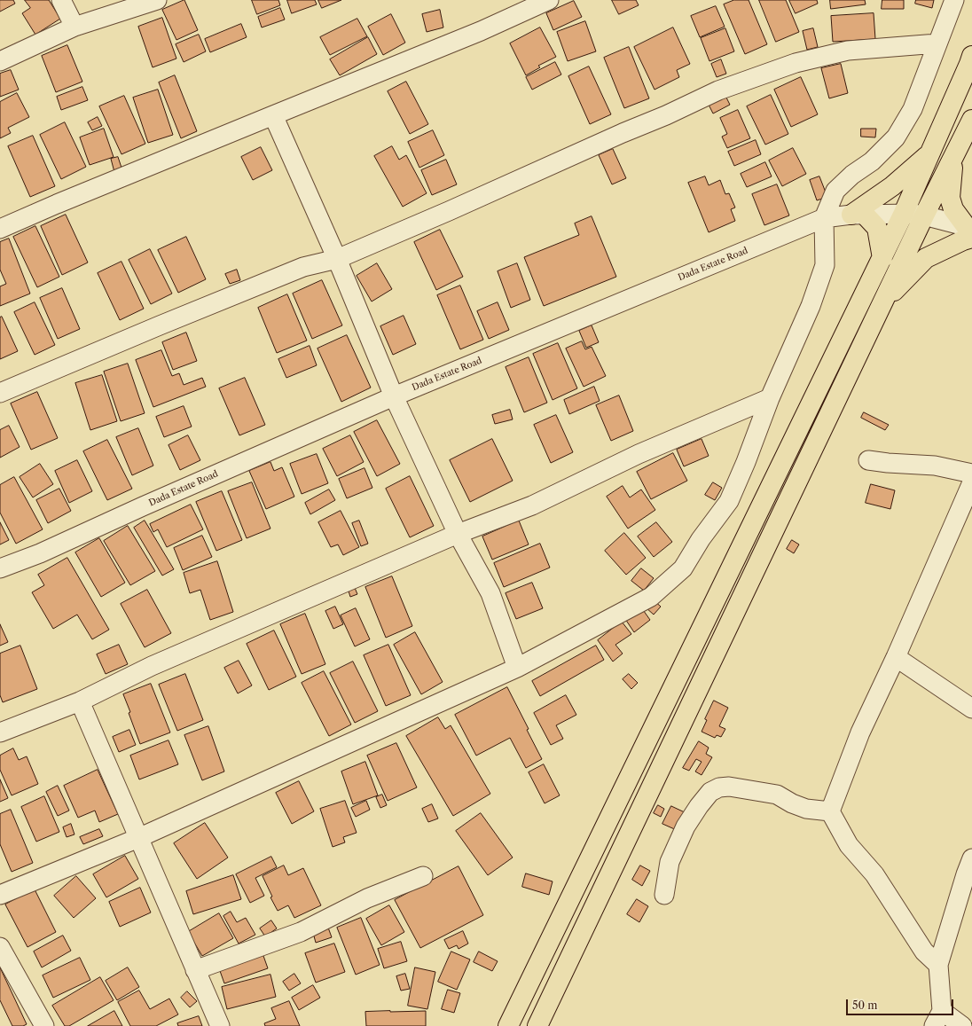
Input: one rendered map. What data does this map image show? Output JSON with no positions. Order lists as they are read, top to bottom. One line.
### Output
{"streets":{"street":["Dada Estate Road"]},"scale_bar":"50 m"}
